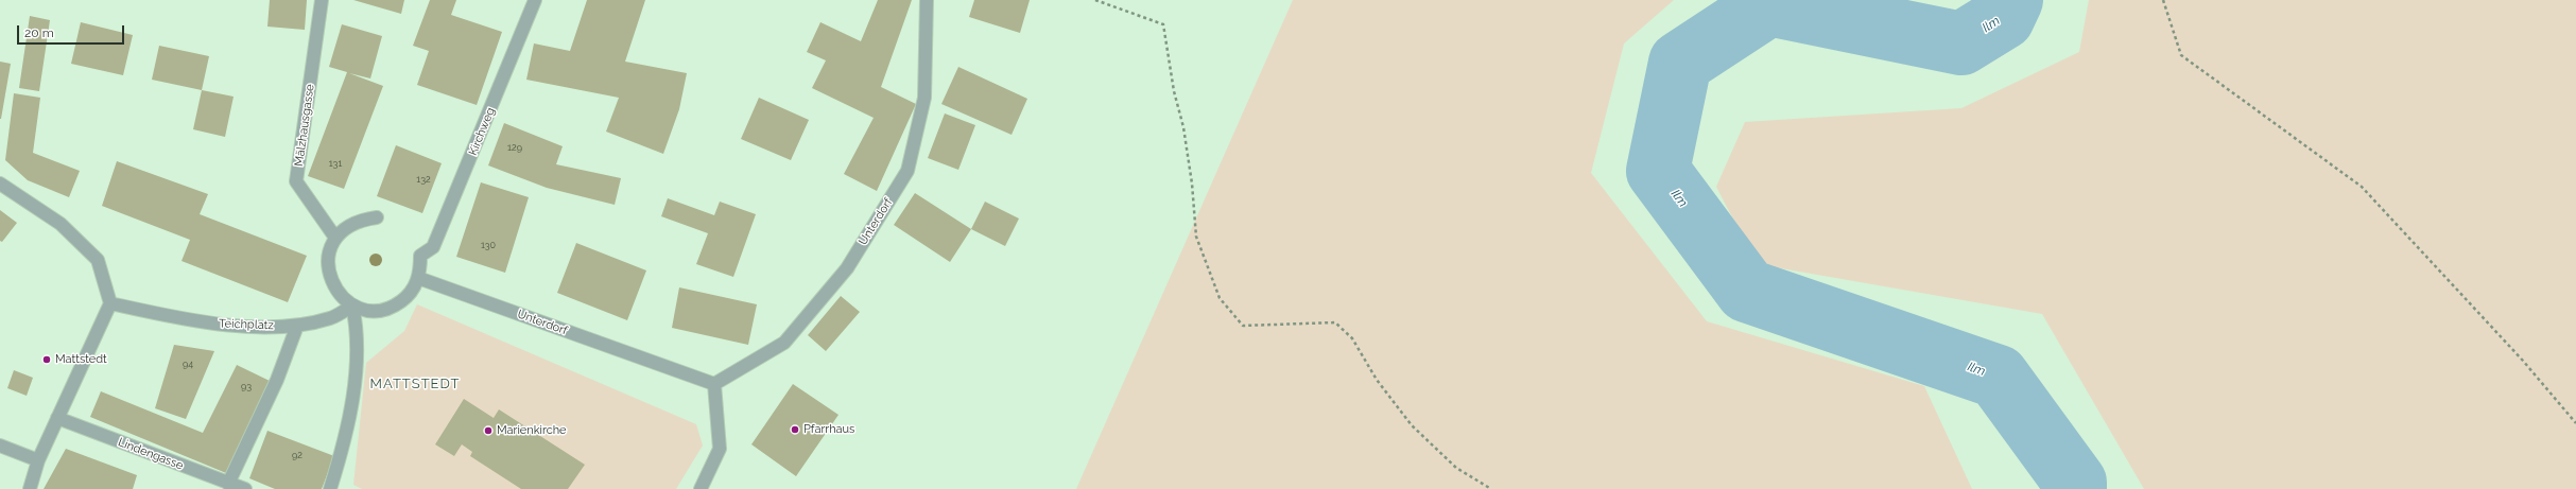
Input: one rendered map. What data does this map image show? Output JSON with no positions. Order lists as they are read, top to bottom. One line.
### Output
{"streets":{"street":["Mälzhausgasse","Kirchweg","Unterdorf","Teichplatz","Lindengasse"]},"crossings":[["Kirchweg","Unterdorf"]],"districts":["MATTSTEDT"],"water":["Ilm"],"places":["Mattstedt","Pfarrhaus","Marienkirche"],"house_numbers":["129","131","132","130","94","93","92"],"scale_bar":"20 m"}
